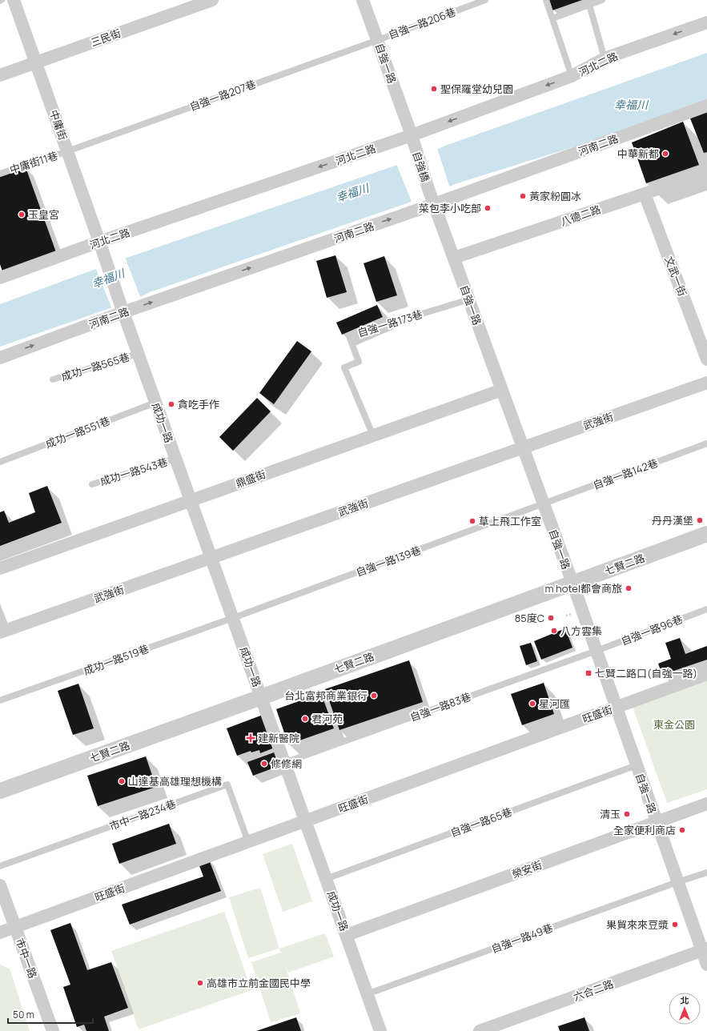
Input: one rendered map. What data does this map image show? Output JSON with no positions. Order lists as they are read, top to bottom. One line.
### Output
{"streets":{"street":["三民街","自強一路","河北二路","中庸街","河南二路","自強橋","八德二路","文武一街","武強街","成功一路","鼎盛街","七賢二路","旺盛街","榮安街","市中一路","六合二路"],"lane":["自強一路206巷","自強一路207巷","中庸街11巷","自強一路173巷","成功一路565巷","成功一路551巷","成功一路543巷","自強一路142巷","自強一路139巷","自強一路96巷","成功一路519巷","自強一路83巷","市中一路234巷","自強一路65巷","自強一路49巷"]},"crossings":[["自強一路206巷","自強一路"],["自強一路206巷","自強一路207巷"],["三民街","中庸街"],["自強一路","河北二路"],["自強一路","自強一路207巷"],["自強一路","河南二路"],["自強一路","自強橋"],["自強一路","八德二路"],["自強一路","自強一路173巷"],["自強一路","武強街"],["自強一路","自強一路142巷"],["自強一路","鼎盛街"],["自強一路","自強一路139巷"],["自強一路","七賢二路"],["自強一路","自強一路96巷"],["自強一路","自強一路83巷"],["自強一路","旺盛街"],["自強一路","自強一路65巷"],["自強一路","榮安街"],["自強一路","自強一路49巷"],["自強一路","六合二路"],["河北二路","中庸街"],["河北二路","自強橋"],["自強一路207巷","中庸街"],["自強一路207巷","中庸街11巷"],["中庸街","河南二路"],["中庸街","中庸街11巷"],["中庸街","成功一路"],["河南二路","成功一路"],["八德二路","文武一街"],["自強一路173巷","鼎盛街"],["成功一路565巷","成功一路"],["武強街","成功一路"],["成功一路","成功一路551巷"],["成功一路","成功一路543巷"],["成功一路","鼎盛街"],["成功一路","自強一路139巷"],["成功一路","七賢二路"],["成功一路","成功一路519巷"],["成功一路","自強一路83巷"],["成功一路","旺盛街"],["成功一路","自強一路65巷"],["成功一路","榮安街"],["成功一路","自強一路49巷"],["自強一路142巷","自強一路139巷"],["自強一路139巷","成功一路519巷"],["自強一路96巷","自強一路83巷"],["旺盛街","市中一路234巷"],["旺盛街","市中一路"]],"one_way":["河北二路","河南二路"],"water":["幸福川"],"parks":["東金公園"],"places":{"other":["聖保羅堂幼兒園","中華新都","黃家粉圓冰","菜包李小吃部","玉皇宮","貪吃手作","丹丹漢堡","草上飛工作室","m hotel都會商旅","85度C","八方雲集","台北富邦商業銀行","星河匯","君河苑","修修網","山達基高雄理想機構","清玉","全家便利商店","果貿來來豆漿","高雄市立前金國民中學"],"transit":["七賢二路口(自強一路)"],"health":["建新醫院"]},"scale_bar":"50 m","north":"top"}
